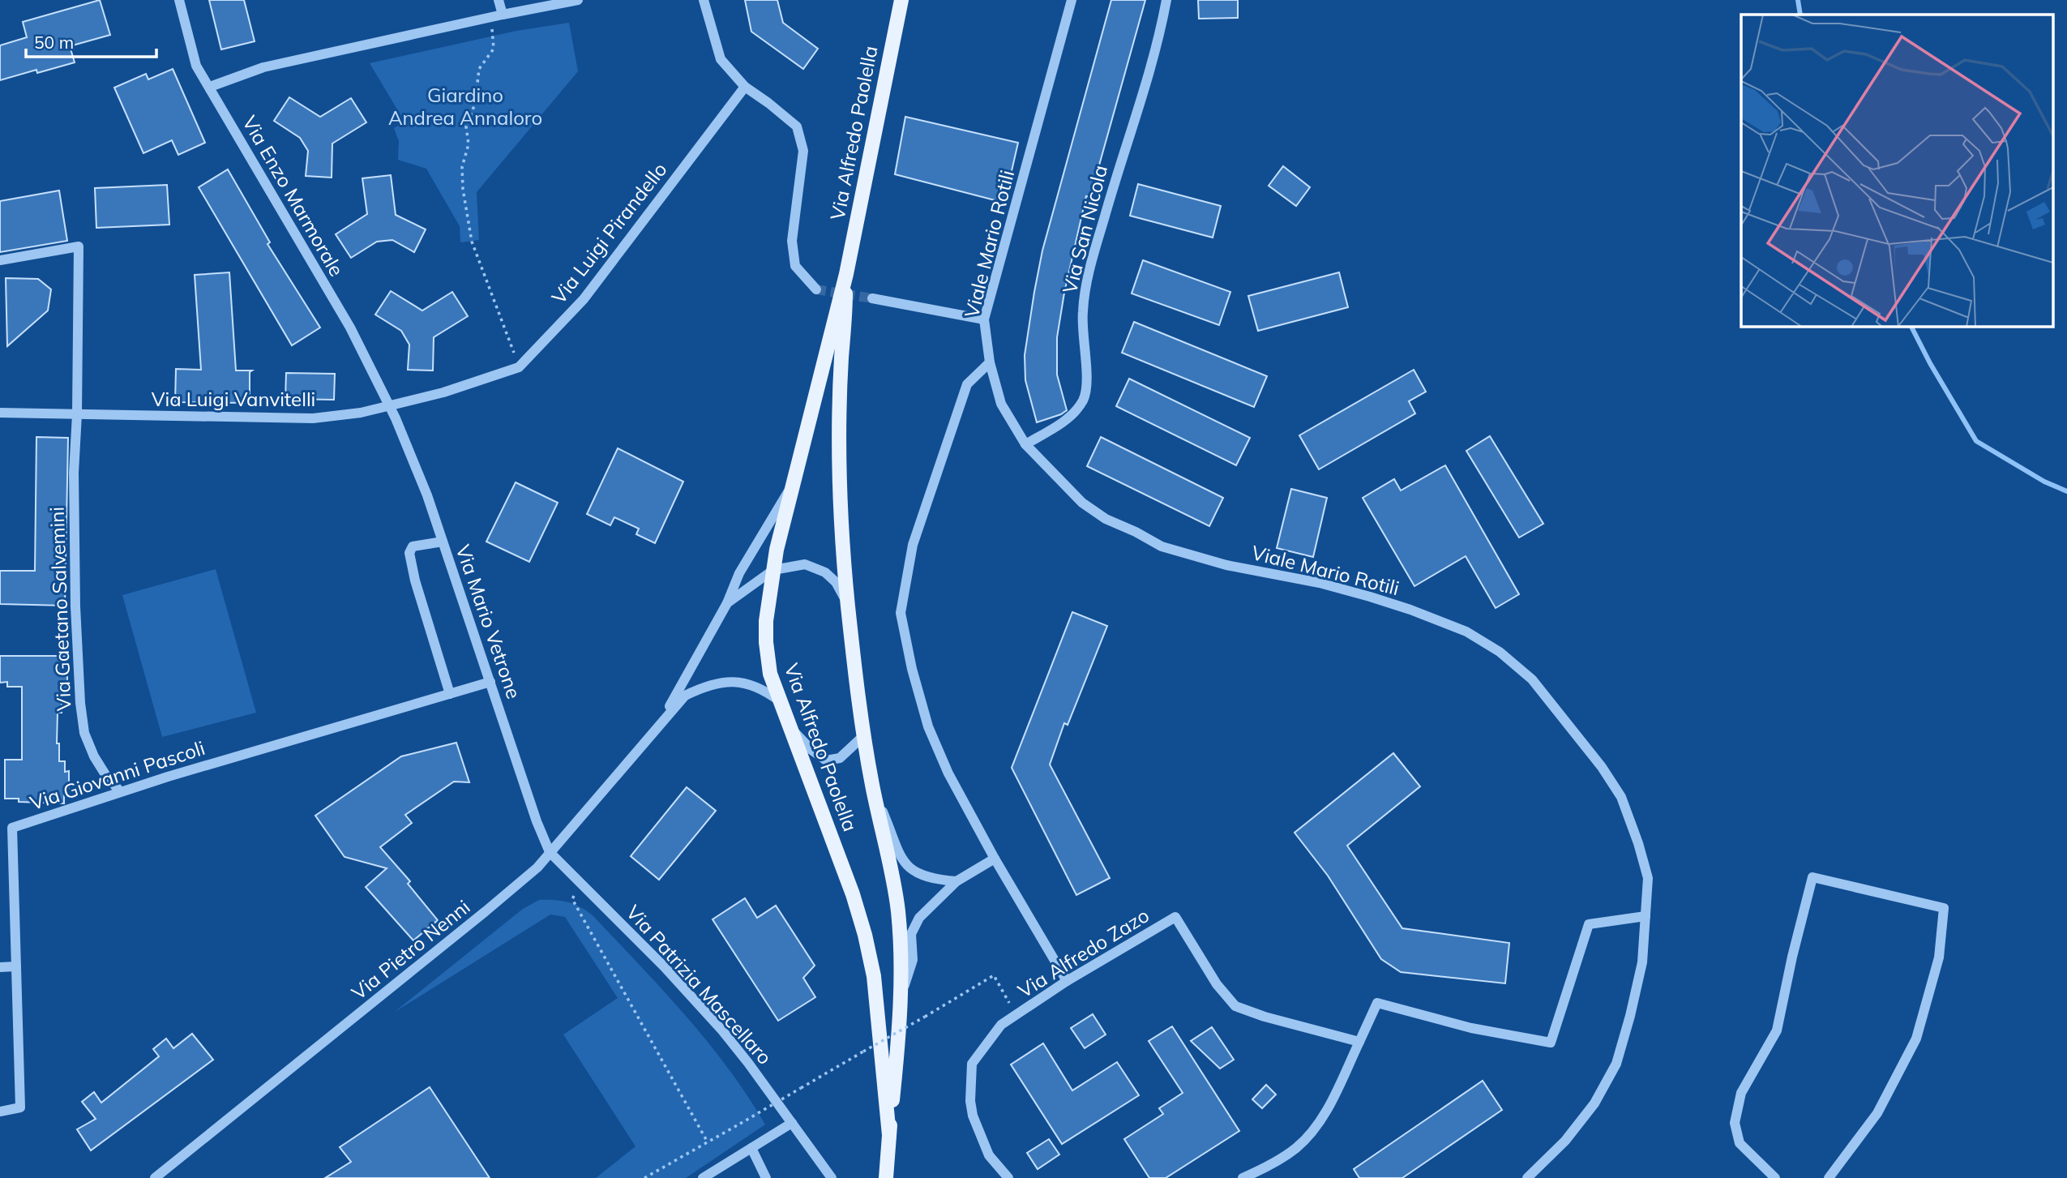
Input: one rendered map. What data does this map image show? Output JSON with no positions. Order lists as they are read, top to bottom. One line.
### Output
{"streets":{"main road":["Via Alfredo Paolella"],"street":["Via Enzo Marmorale","Via San Nicola","Via Luigi Pirandello","Viale Mario Rotili","Via Luigi Vanvitelli","Via Gaetano Salvemini","Via Mario Vetrone","Via Giovanni Pascoli","Via Pietro Nenni","Via Alfredo Zazo","Via Patrizia Mascellaro"]},"crossings":[["Via Alfredo Paolella","Via Pietro Nenni"],["Via Enzo Marmorale","Via Luigi Pirandello"],["Via Enzo Marmorale","Via Luigi Vanvitelli"],["Via Enzo Marmorale","Via Mario Vetrone"],["Via San Nicola","Viale Mario Rotili"],["Via Luigi Pirandello","Via Luigi Vanvitelli"],["Via Luigi Pirandello","Via Mario Vetrone"],["Via Luigi Vanvitelli","Via Gaetano Salvemini"],["Via Luigi Vanvitelli","Via Mario Vetrone"],["Via Gaetano Salvemini","Via Giovanni Pascoli"],["Via Mario Vetrone","Via Giovanni Pascoli"],["Via Mario Vetrone","Via Pietro Nenni"],["Via Mario Vetrone","Via Patrizia Mascellaro"],["Via Pietro Nenni","Via Patrizia Mascellaro"]],"parks":["Giardino Andrea Annaloro"],"scale_bar":"50 m"}
